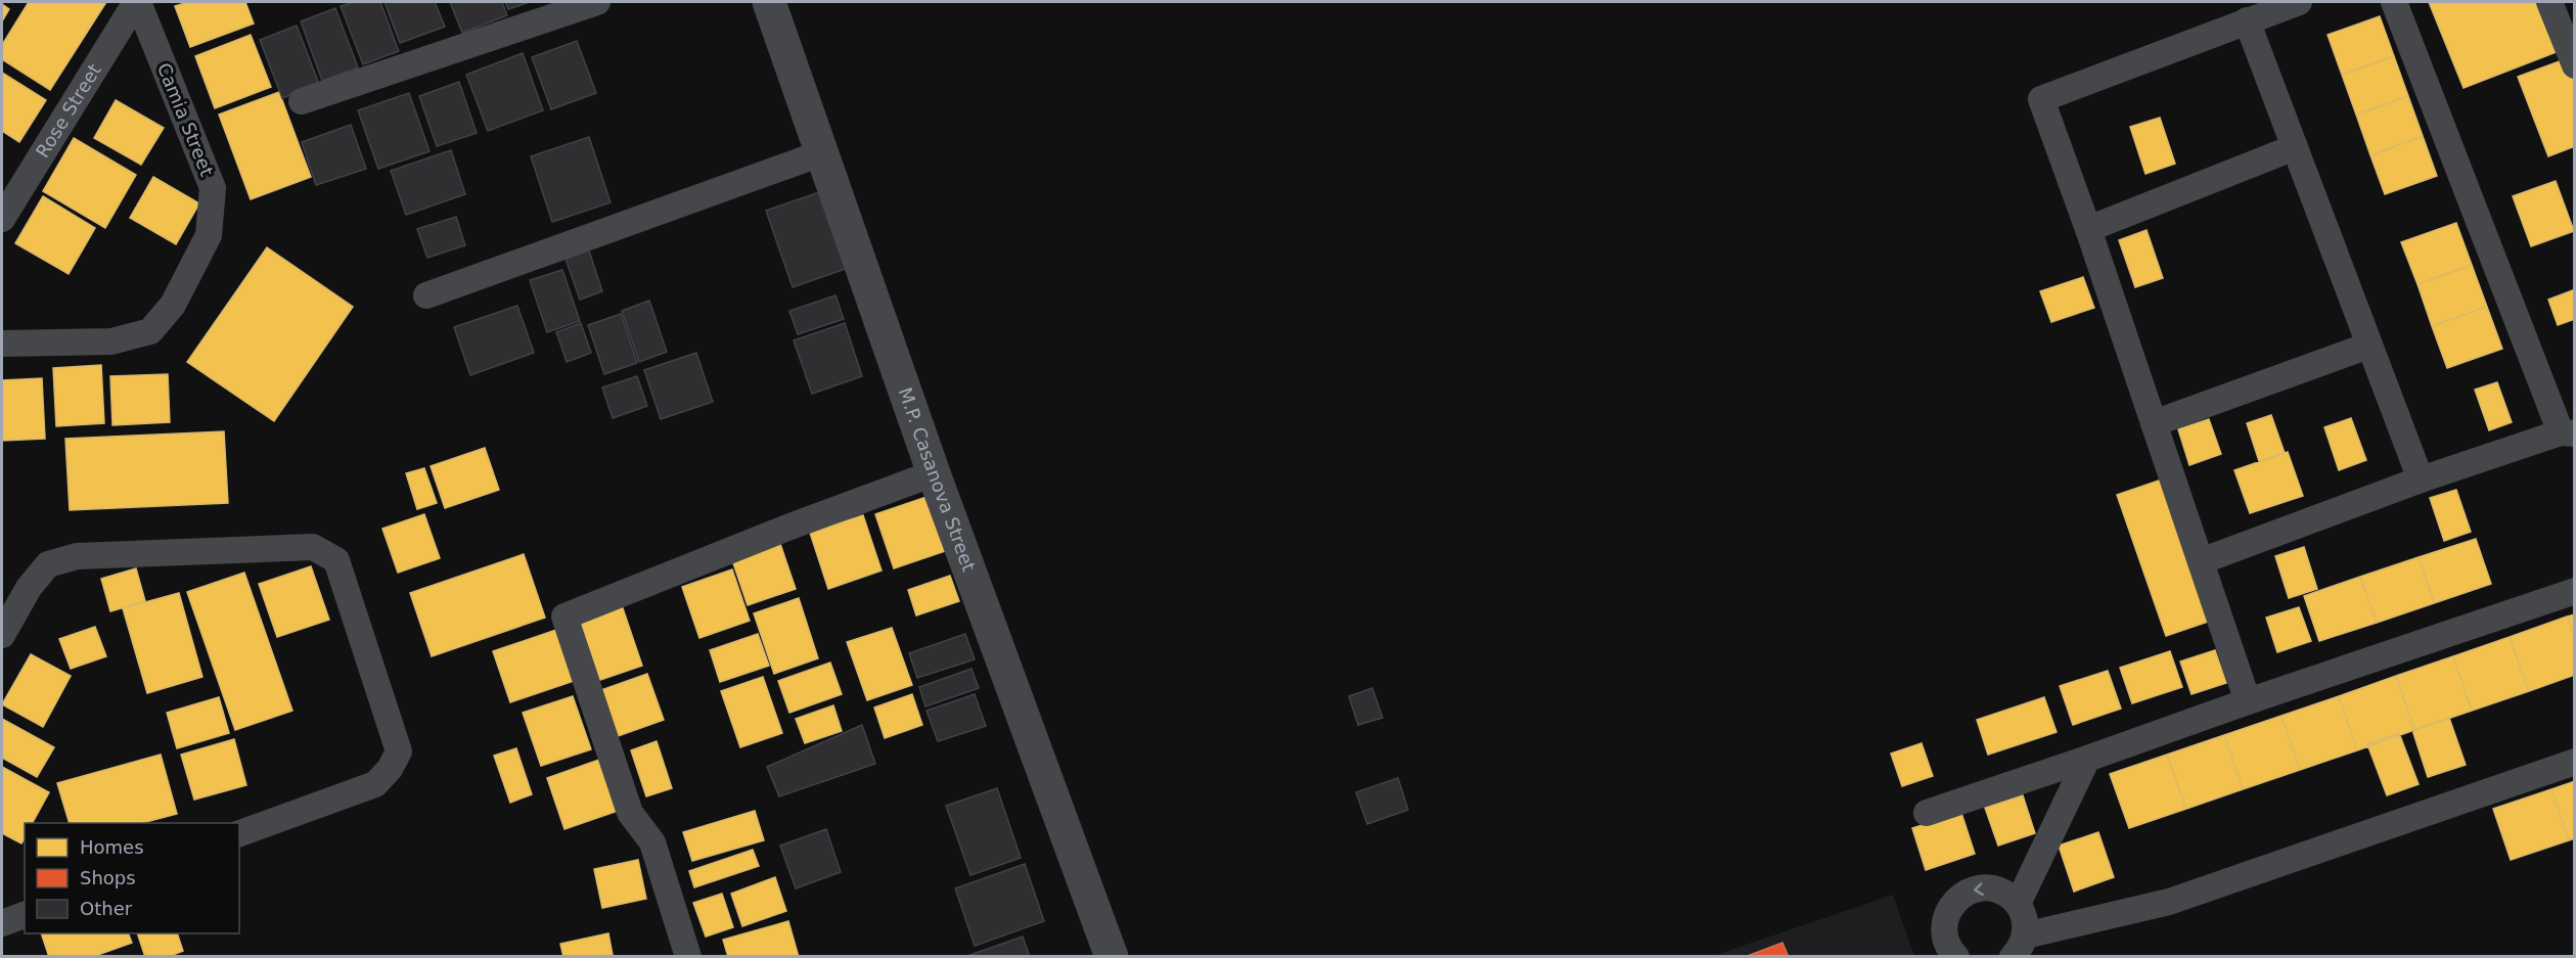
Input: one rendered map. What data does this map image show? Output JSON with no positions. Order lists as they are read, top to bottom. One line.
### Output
{"streets":{"street":["Rose Street","Camia Street","M.P. Casanova Street"]},"crossings":[["Rose Street","Camia Street"]],"legend":["Homes","Shops","Other"]}
